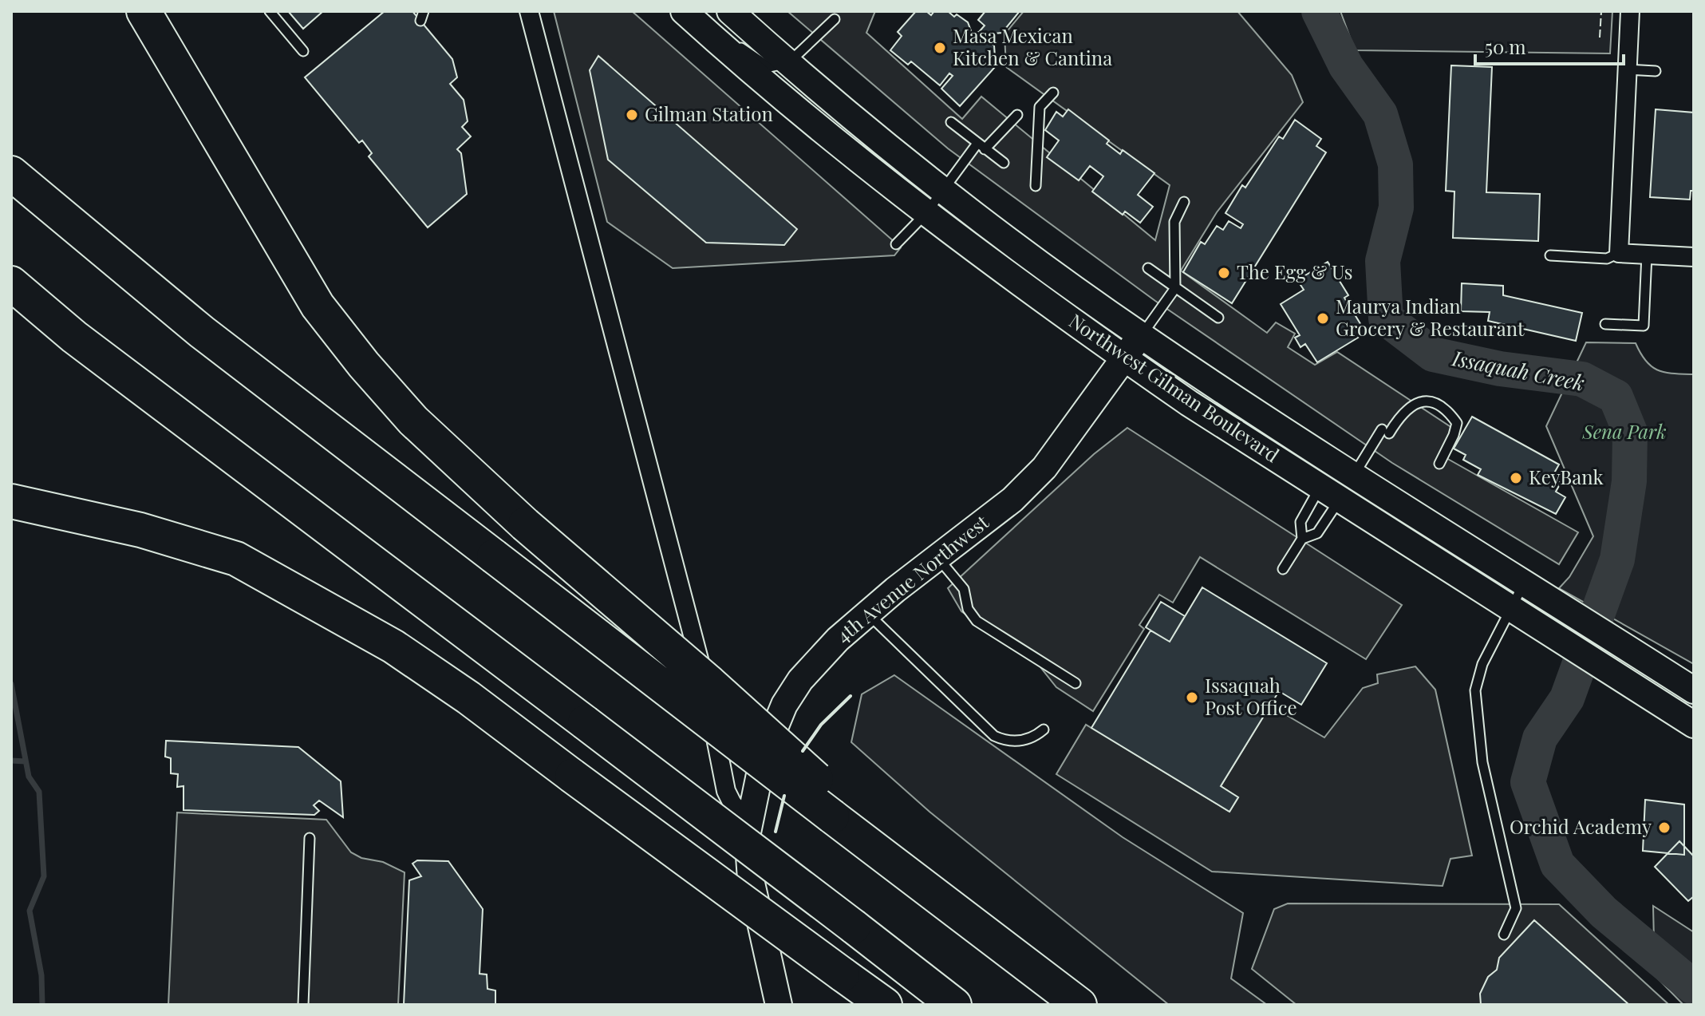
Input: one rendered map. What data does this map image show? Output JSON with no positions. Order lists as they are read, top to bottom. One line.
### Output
{"streets":{"street":["Northwest Gilman Boulevard","4th Avenue Northwest"]},"crossings":[["Northwest Gilman Boulevard","4th Avenue Northwest"]],"water":["Issaquah Creek"],"parks":["Sena Park"],"places":["Masa Mexican Kitchen & Cantina","Gilman Station","The Egg & Us","Maurya Indian Grocery & Restaurant","KeyBank","Issaquah Post Office","Orchid Academy"],"scale_bar":"50 m"}
